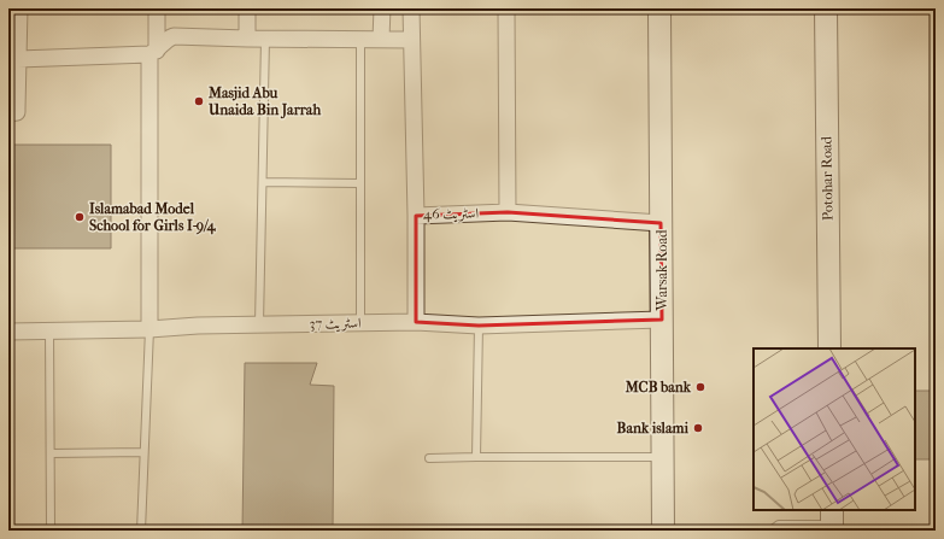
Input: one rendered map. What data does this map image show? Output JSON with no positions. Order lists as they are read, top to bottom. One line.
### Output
{"streets":{"street":["Potohar Road","اسٹریٹ 46","Warsak Road","اسٹریٹ 37"]},"crossings":[["اسٹریٹ 46","Warsak Road"],["Warsak Road","اسٹریٹ 37"]],"places":["Masjid Abu Unaida Bin Jarrah","Islamabad Model School for Girls I-9/4","MCB bank","Bank islami"]}
